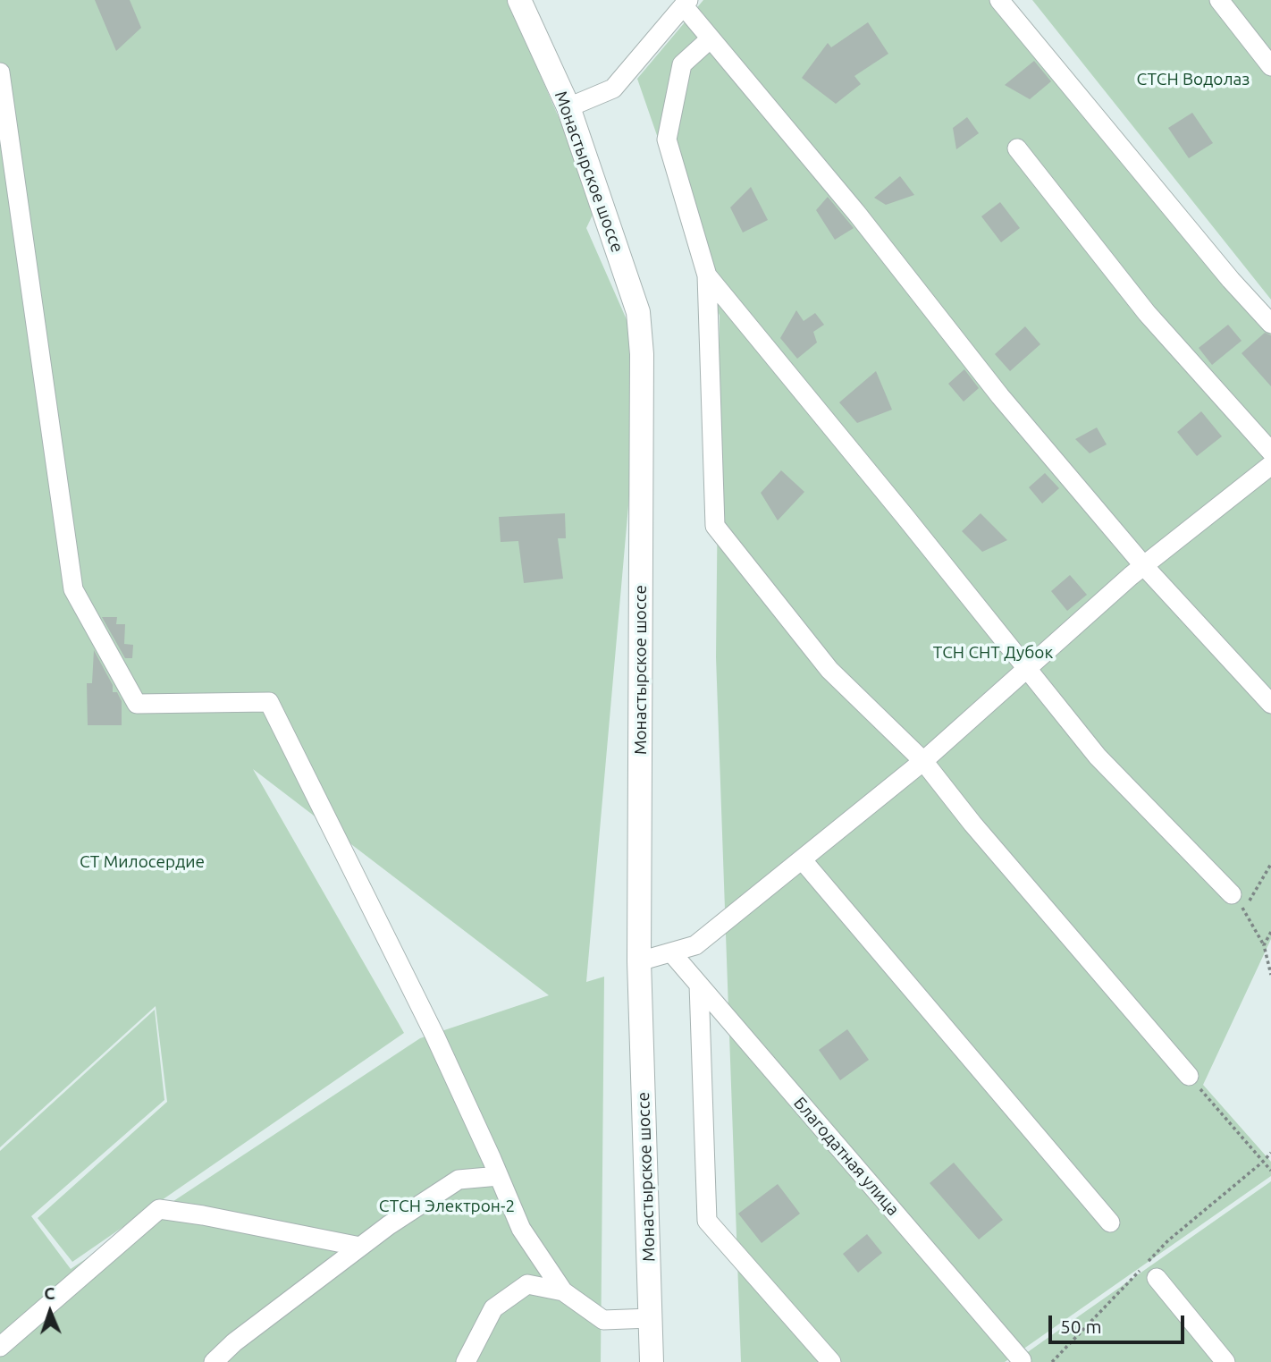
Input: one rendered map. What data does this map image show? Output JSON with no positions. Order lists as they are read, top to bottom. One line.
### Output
{"streets":{"main road":["Монастырское шоссе"],"street":["Благодатная улица"]},"parks":["СТСН Водолаз","ТСН СНТ Дубок","СТ Милосердие","СТСН Электрон-2"],"scale_bar":"50 m","north":"top"}
